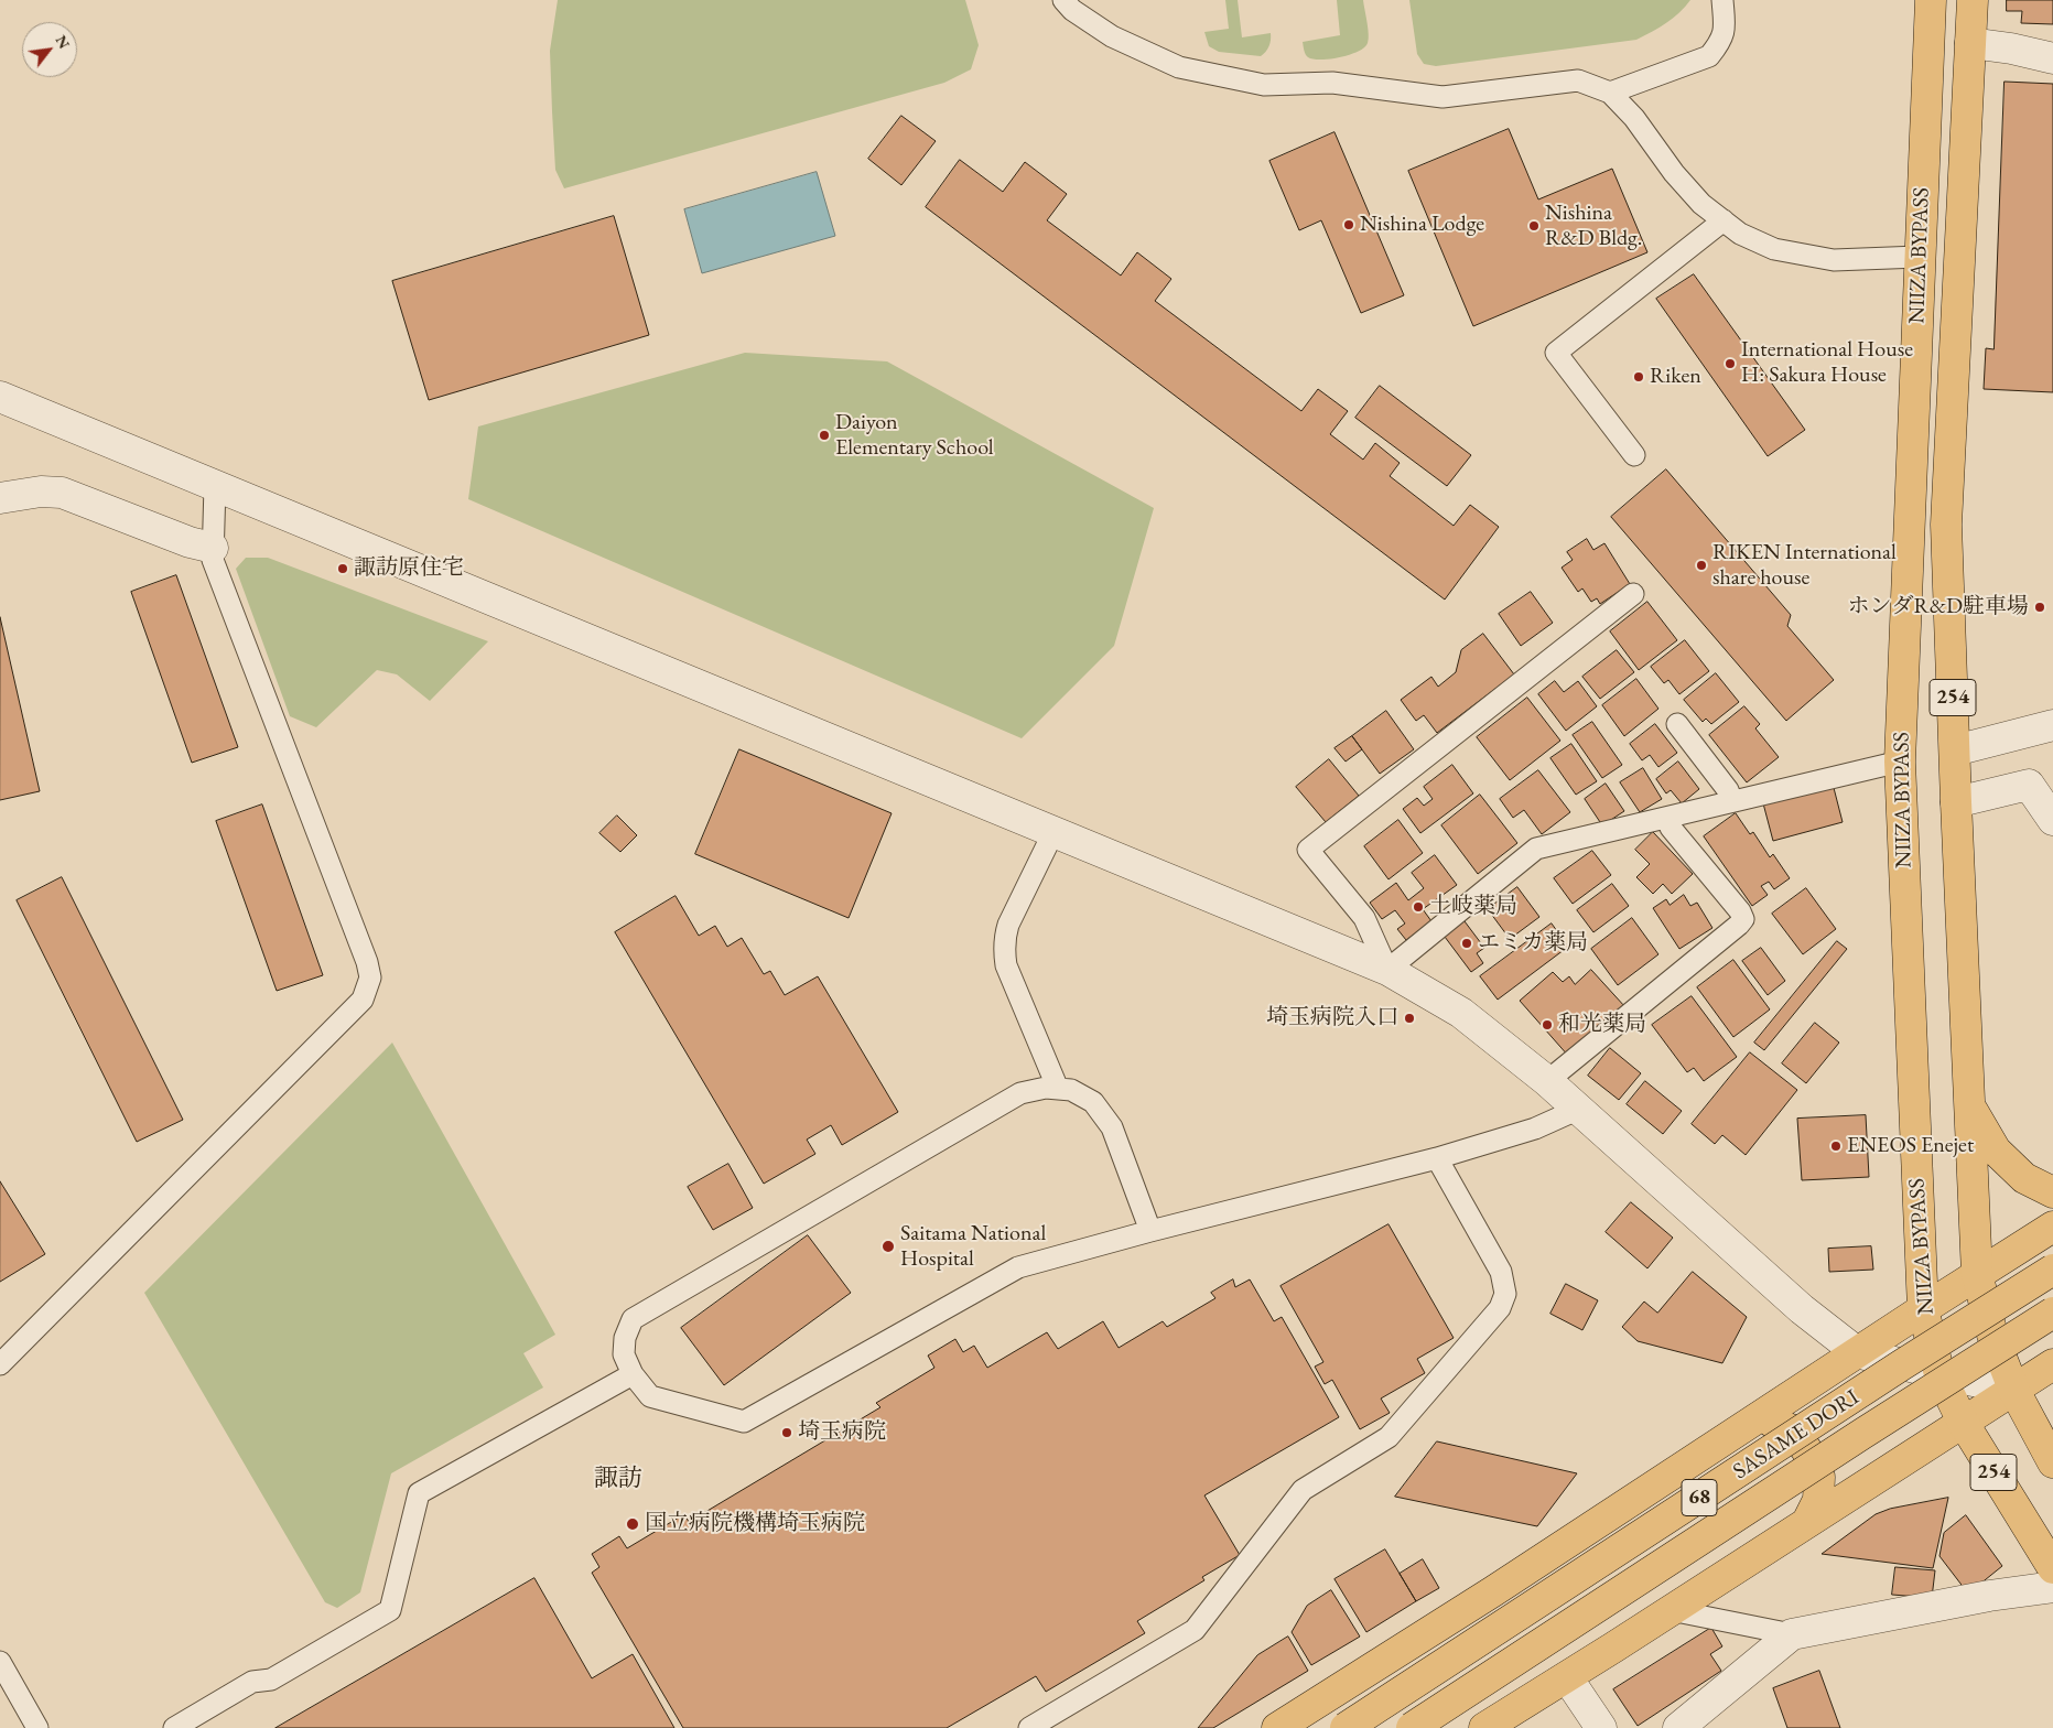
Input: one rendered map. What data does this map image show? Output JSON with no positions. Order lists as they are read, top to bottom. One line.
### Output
{"streets":{"main road":["NIIZA BYPASS","254","SASAME DORI","68"]},"districts":["諏訪"],"places":["Nishina Lodge","Nishina R&D Bldg.","International House H: Sakura House","Riken","Daiyon Elementary School","RIKEN International share house","諏訪原住宅","ホンダR&D駐車場","土岐薬局","エミカ薬局","埼玉病院入口","和光薬局","ENEOS Enejet","Saitama National Hospital","埼玉病院","国立病院機構埼玉病院"],"north":"top right"}
